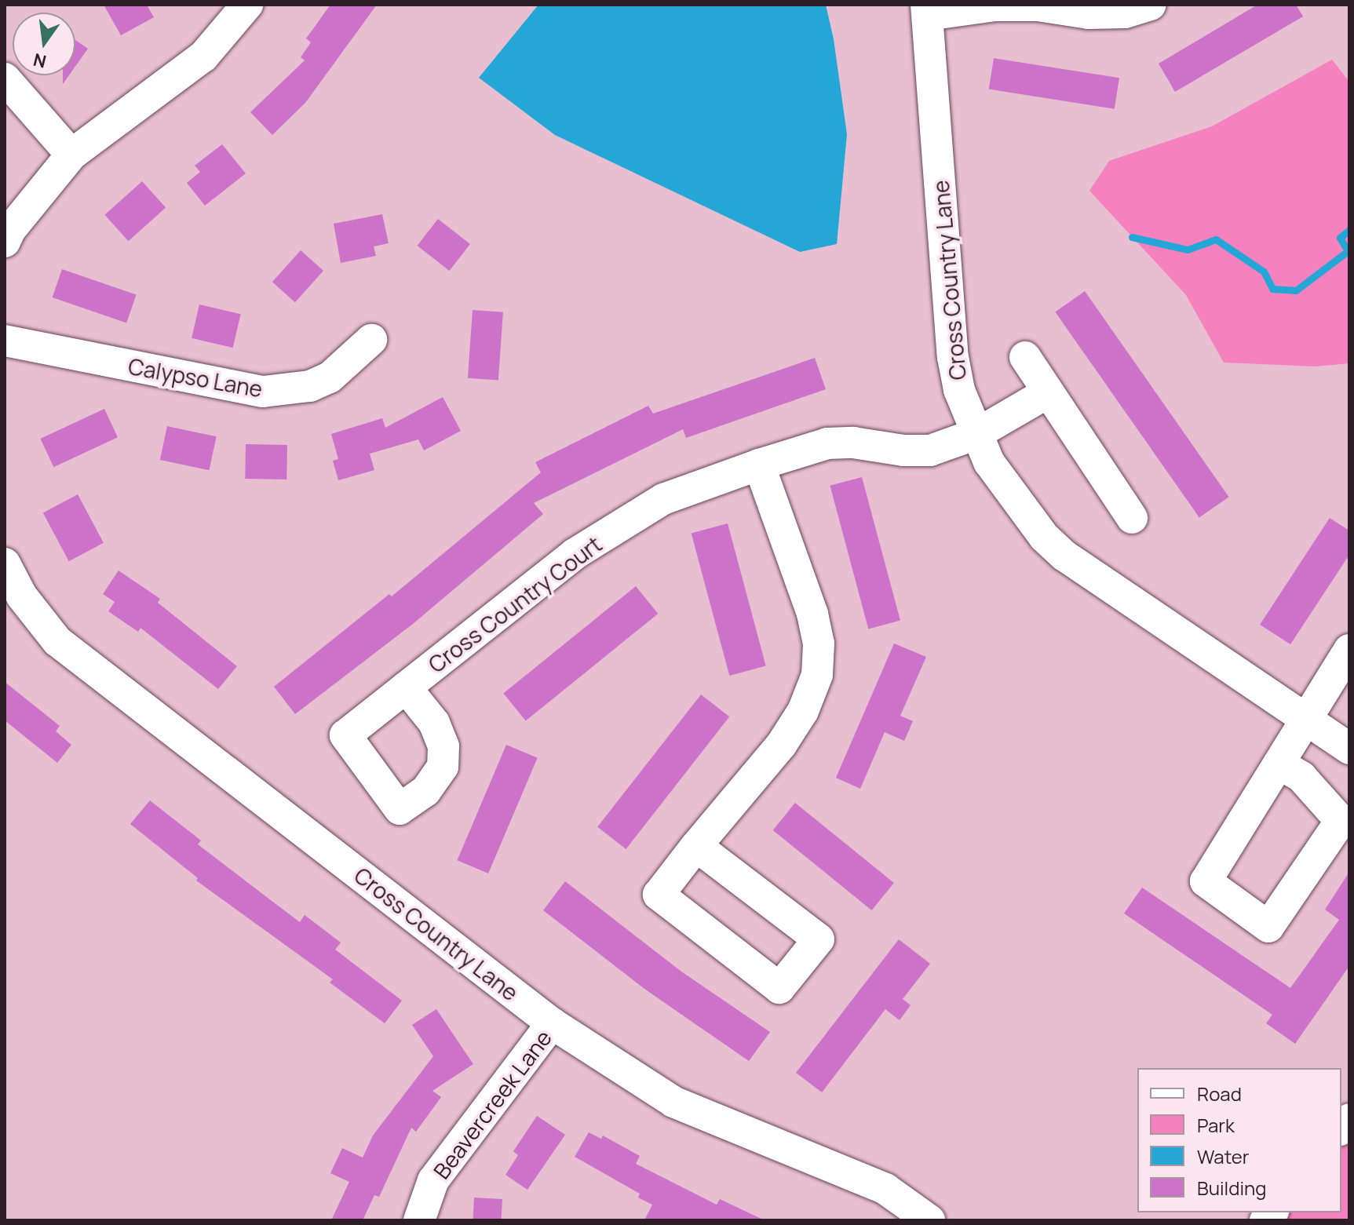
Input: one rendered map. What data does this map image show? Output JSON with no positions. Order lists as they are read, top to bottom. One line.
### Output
{"streets":{"street":["Cross Country Lane","Calypso Lane","Cross Country Court","Beavercreek Lane"]},"crossings":[["Cross Country Lane","Cross Country Court"],["Cross Country Lane","Beavercreek Lane"]],"legend":["Road","Park","Water","Building"],"north":"bottom"}
